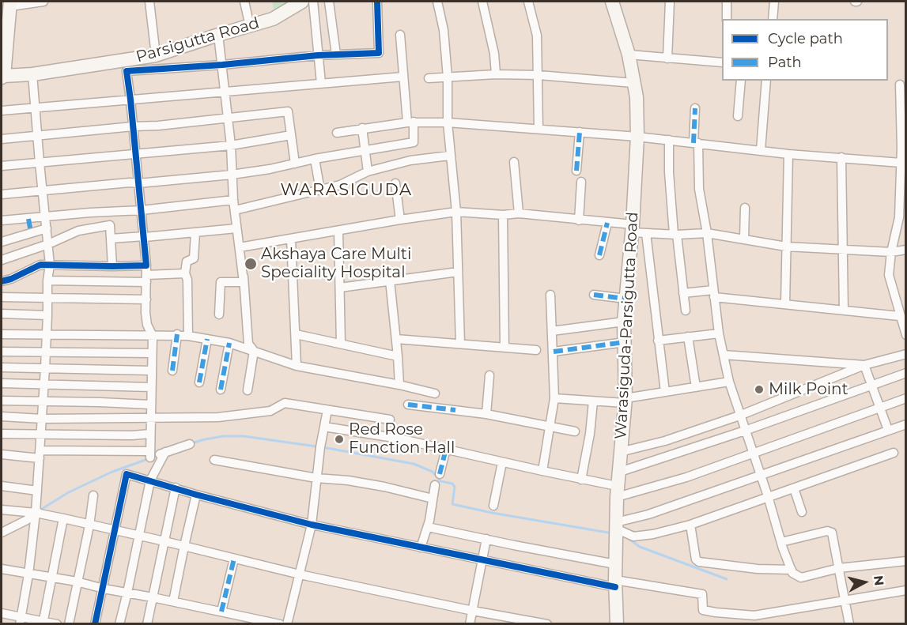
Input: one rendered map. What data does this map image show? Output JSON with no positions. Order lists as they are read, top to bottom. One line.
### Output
{"streets":{"street":["Parsigutta Road","Warasiguda-Parsigutta Road"]},"districts":["WARASIGUDA"],"places":["Akshaya Care Multi Speciality Hospital","Milk Point","Red Rose Function Hall"],"legend":["Cycle path","Path"],"north":"right"}
